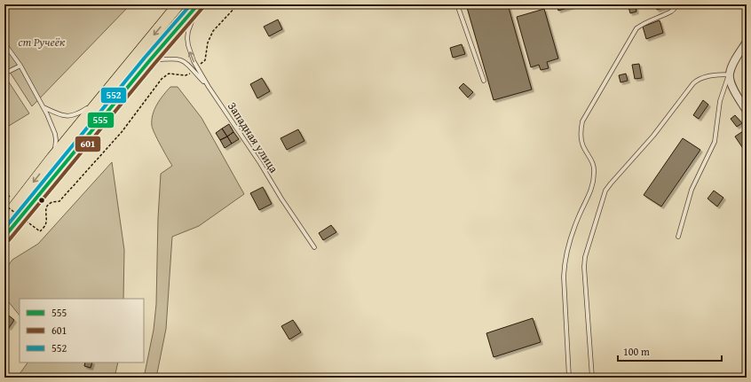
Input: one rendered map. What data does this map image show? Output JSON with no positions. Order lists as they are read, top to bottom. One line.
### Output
{"streets":{"lane":["Западная улица"]},"parks":["ст Ручеёк"],"lines":["transit line 555","transit line 552","transit line 601"],"legend":["555","601","552"],"scale_bar":"100 m"}
